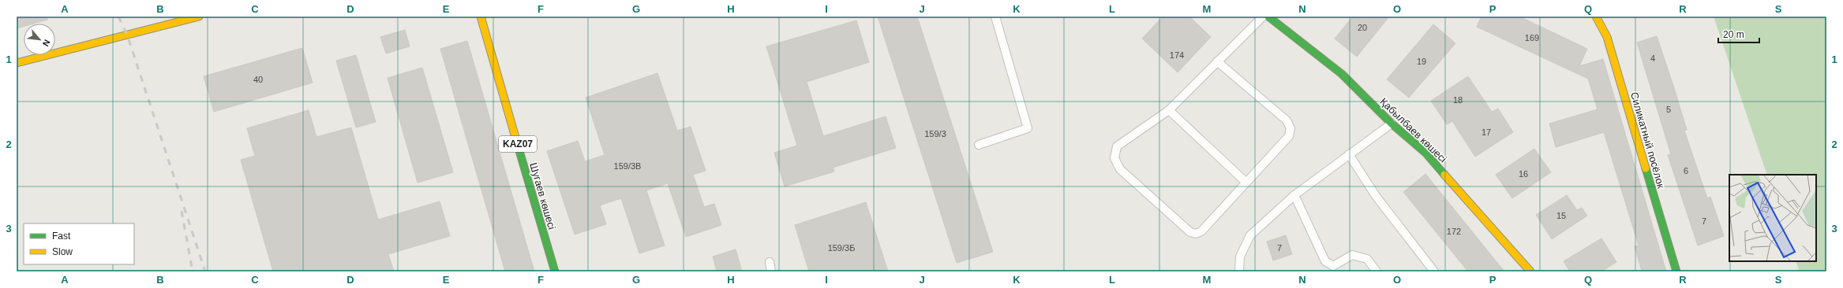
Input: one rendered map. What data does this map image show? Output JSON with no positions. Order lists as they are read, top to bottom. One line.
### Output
{"streets":{"main road":["Қабылбаев көшесі","Силикатный посёлок","KAZ07","Шугаев көшесі"]},"house_numbers":["20","169","174","4","19","40","18","5","17","159/3","159/3В","6","16","15","7","172","159/3Б","7"],"legend":["Fast","Slow"],"scale_bar":"20 m","north":"bottom right","grid":{"columns":["A","B","C","D","E","F","G","H","I","J","K","L","M","N","O","P","Q","R","S"],"rows":["1","2","3"]}}
